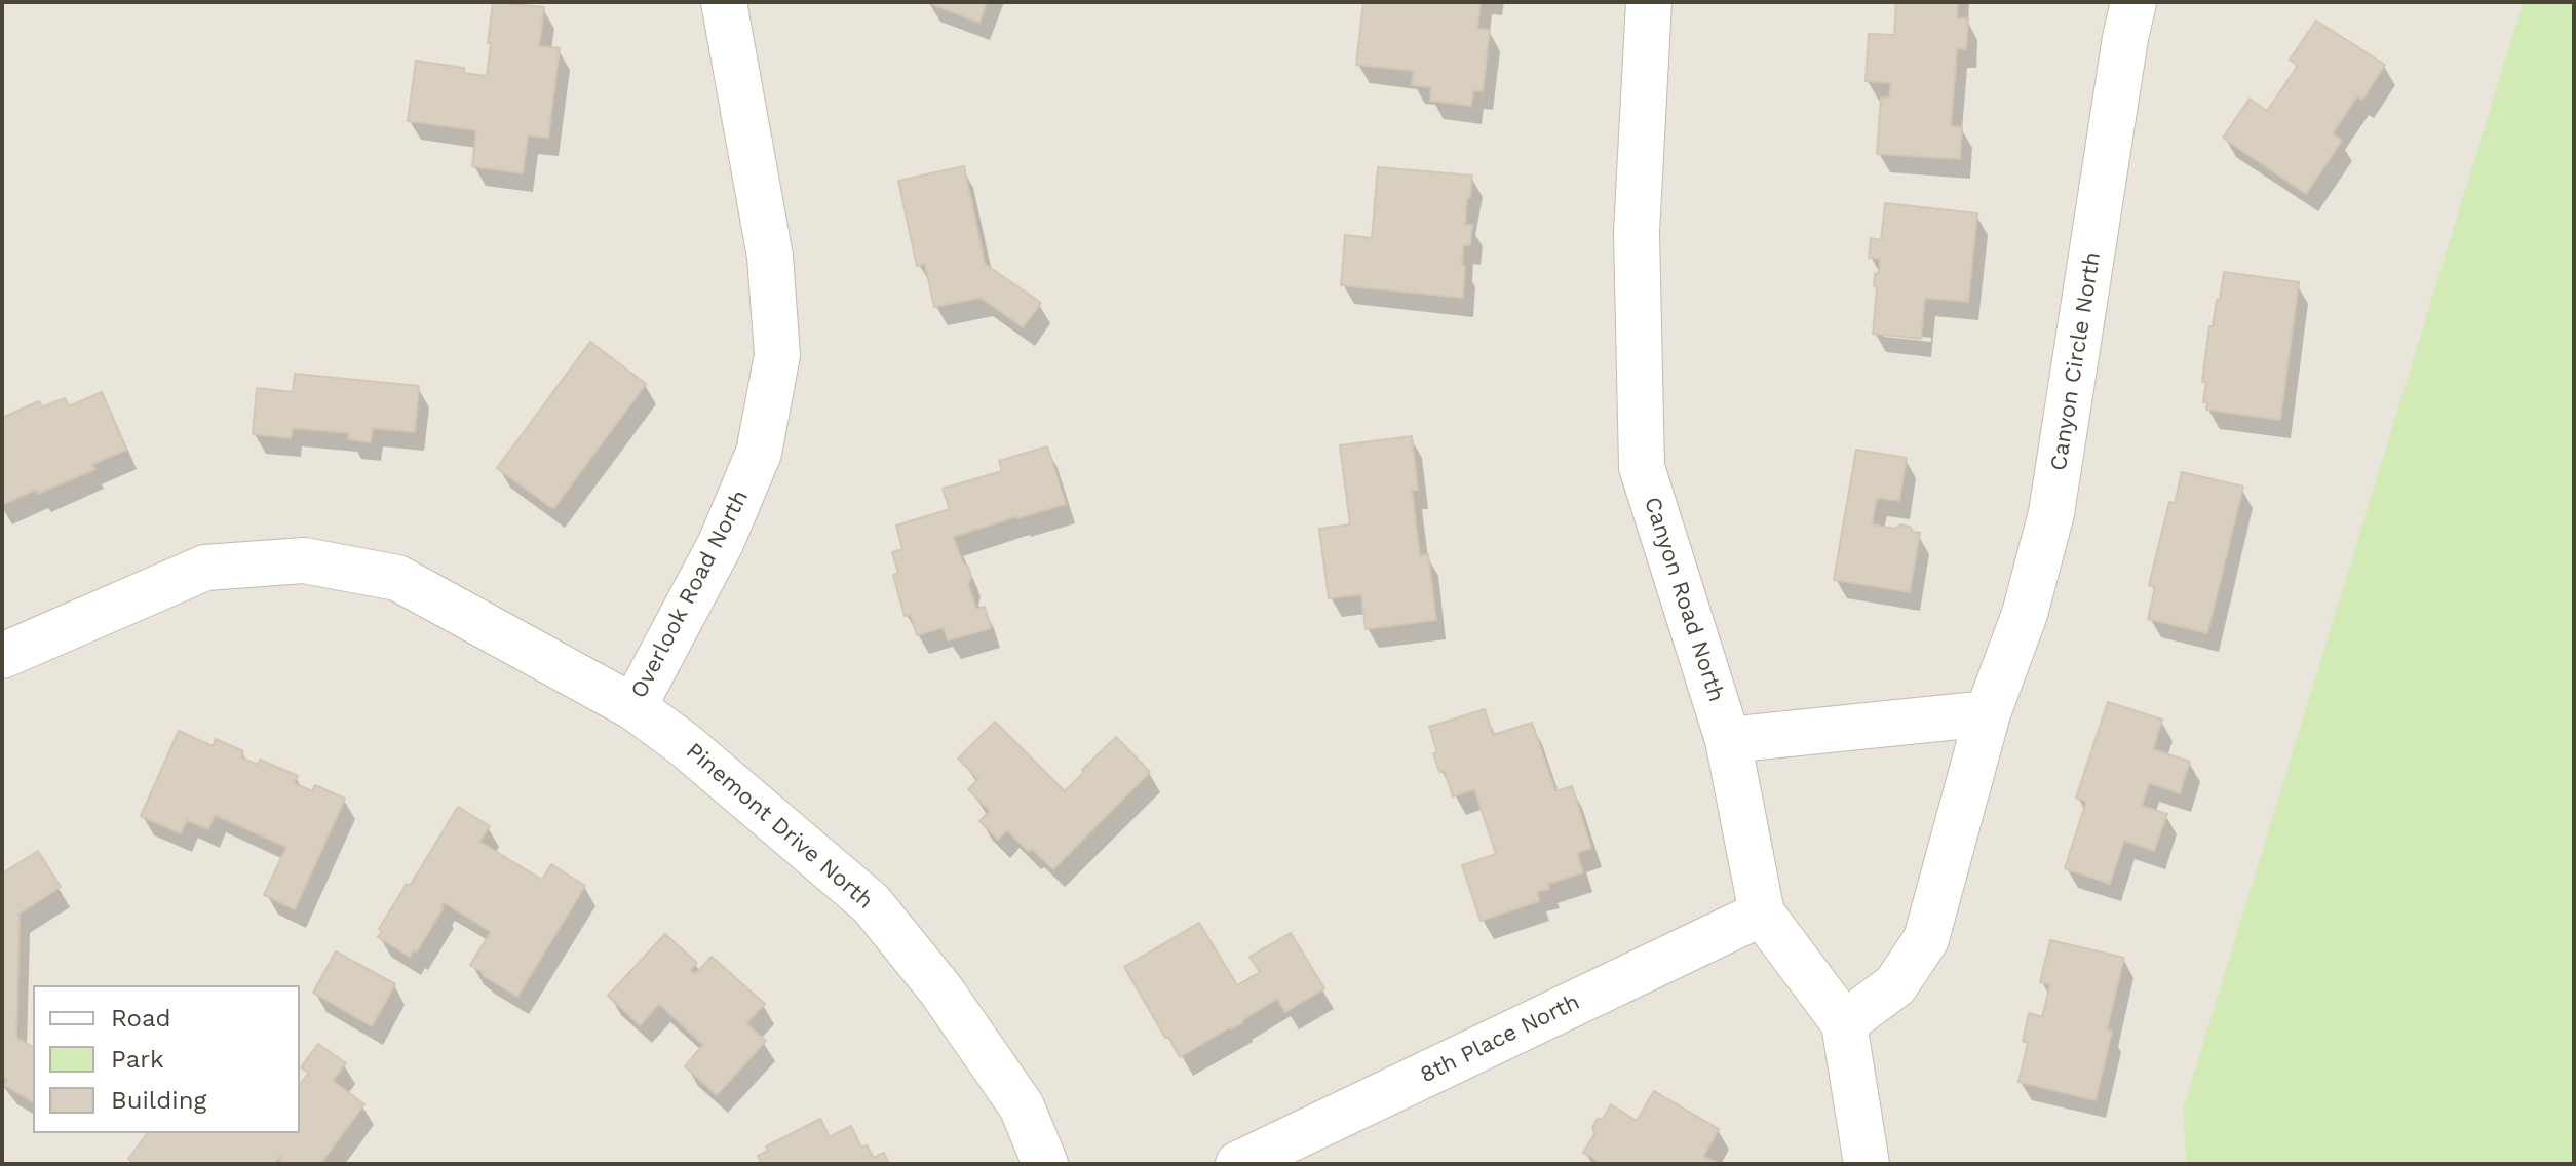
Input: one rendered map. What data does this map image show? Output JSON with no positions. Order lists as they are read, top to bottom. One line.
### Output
{"streets":{"street":["Canyon Circle North","Overlook Road North","Canyon Road North","Pinemont Drive North","8th Place North"]},"crossings":[["Canyon Circle North","Canyon Road North"],["Overlook Road North","Pinemont Drive North"],["Canyon Road North","8th Place North"]],"legend":["Road","Park","Building"]}
